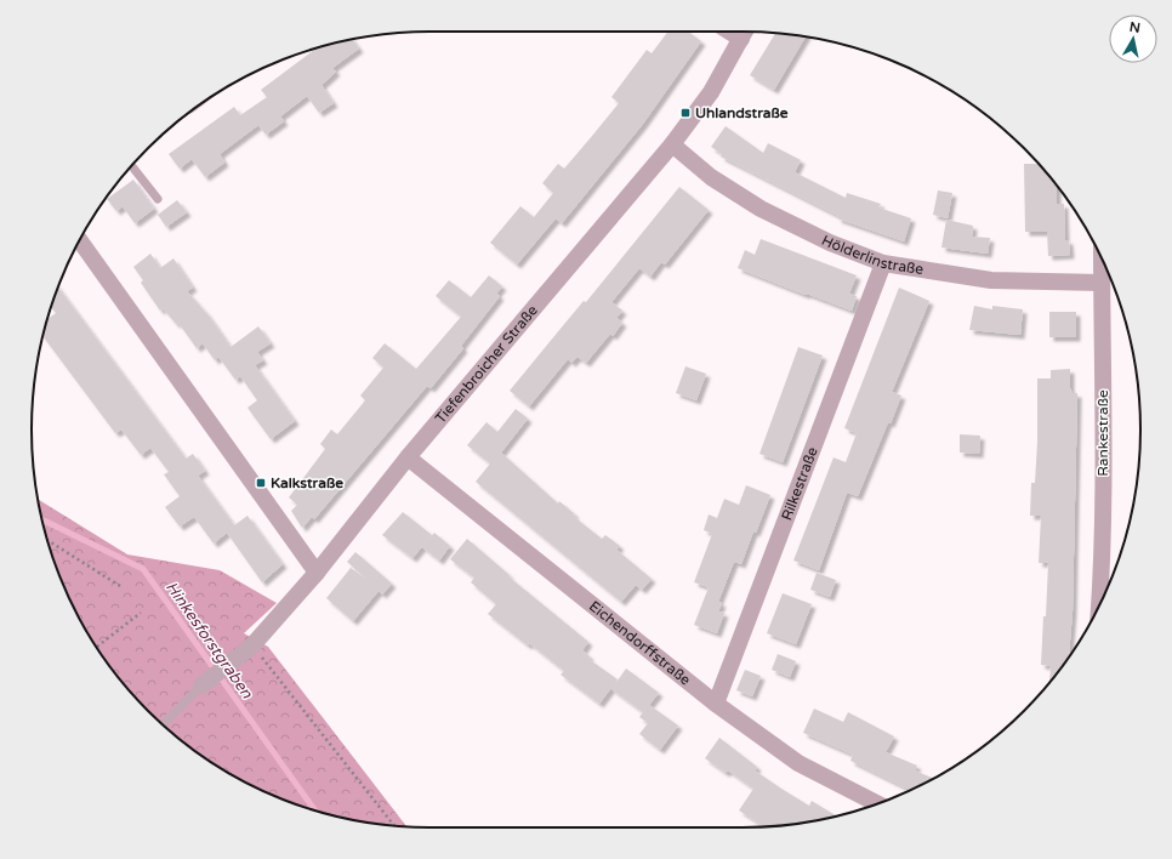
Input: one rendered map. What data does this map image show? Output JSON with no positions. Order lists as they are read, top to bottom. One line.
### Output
{"streets":{"street":["Hölderlinstraße","Tiefenbroicher Straße","Rankestraße","Rilkestraße","Eichendorffstraße"]},"crossings":[["Hölderlinstraße","Tiefenbroicher Straße"],["Hölderlinstraße","Rankestraße"],["Hölderlinstraße","Rilkestraße"],["Tiefenbroicher Straße","Eichendorffstraße"],["Rilkestraße","Eichendorffstraße"]],"water":["Hinkesforstgraben"],"places":{"transit":["Uhlandstraße","Kalkstraße"]},"north":"top"}
